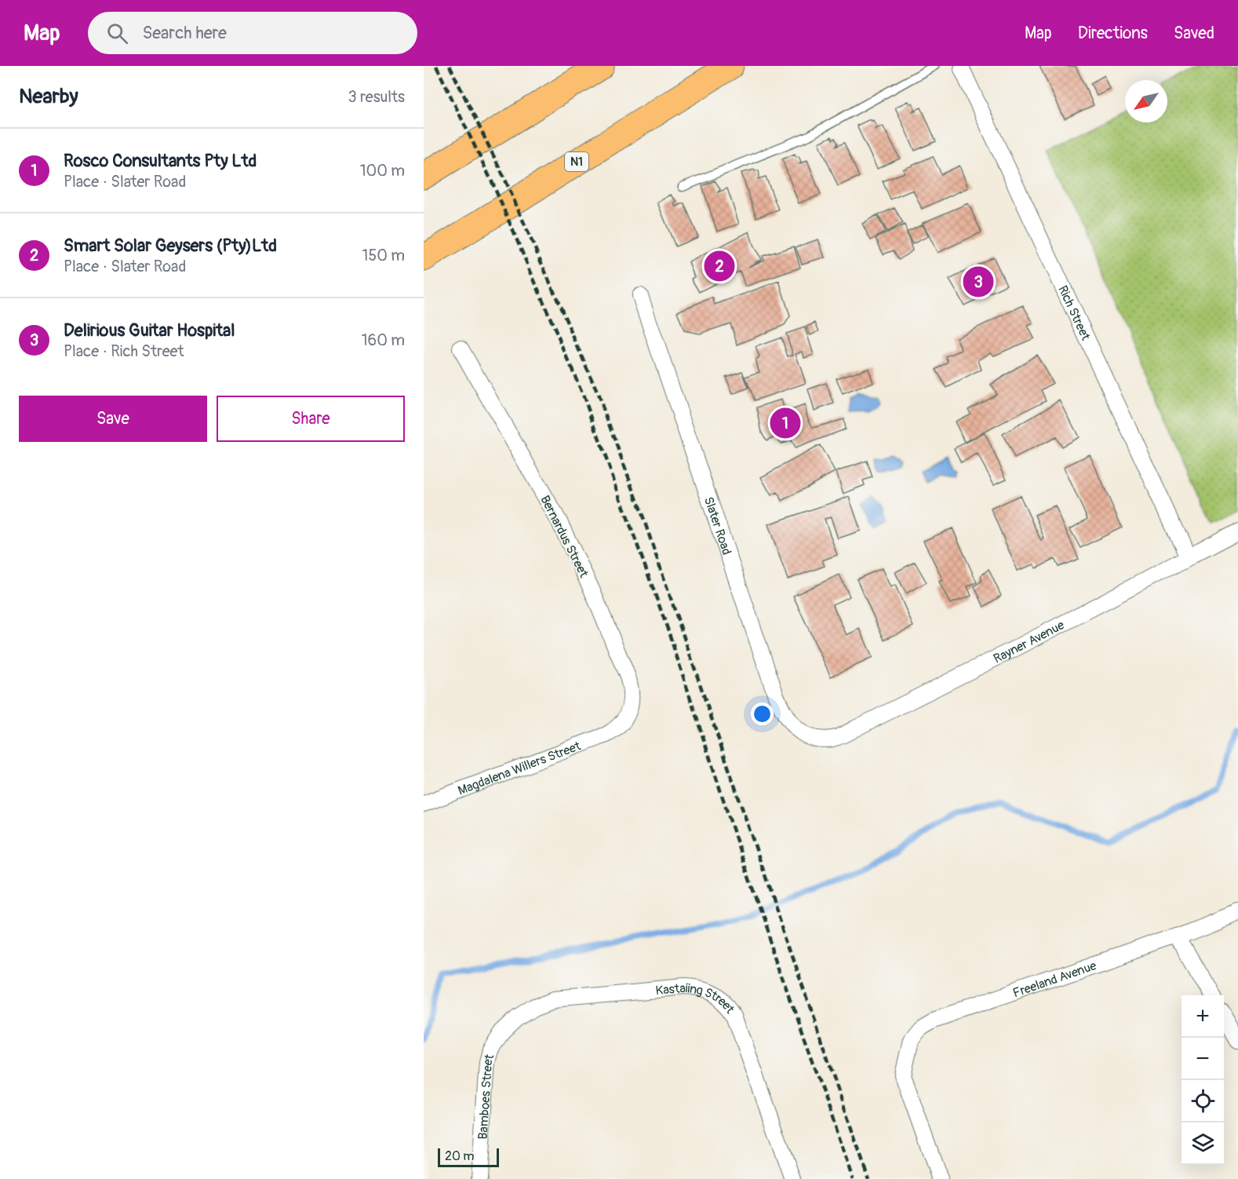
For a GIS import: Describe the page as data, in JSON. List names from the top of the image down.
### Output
{
  "streets": {
    "highway": ["N1"],
    "street": [
      "Rich Street",
      "Slater Road",
      "Bernardus Street",
      "Rayner Avenue",
      "Magdalena Willers Street",
      "Freeland Avenue",
      "Kastaiing Street",
      "Bamboes Street"
    ]
  },
  "crossings": [
    ["Rich Street", "Rayner Avenue"],
    ["Slater Road", "Rayner Avenue"],
    ["Bernardus Street", "Magdalena Willers Street"],
    ["Kastaiing Street", "Bamboes Street"]
  ],
  "scale_bar": "20 m",
  "north": "bottom left",
  "page": {
    "header": "Map",
    "search": "Search here",
    "nav": ["Map", "Directions", "Saved"],
    "heading": ["Nearby", "3 results"],
    "list": [
      {
        "mark": "1",
        "name": "Rosco Consultants Pty Ltd",
        "note": "Place · Slater Road",
        "value": "100 m"
      },
      {
        "mark": "2",
        "name": "Smart Solar Geysers (Pty)Ltd",
        "note": "Place · Slater Road",
        "value": "150 m"
      },
      {
        "mark": "3",
        "name": "Delirious Guitar Hospital",
        "note": "Place · Rich Street",
        "value": "160 m"
      }
    ],
    "pins": ["2", "3", "1"],
    "buttons": ["Save", "Share"],
    "map_buttons": ["+", "−"],
    "scale": "20 m"
  }
}
